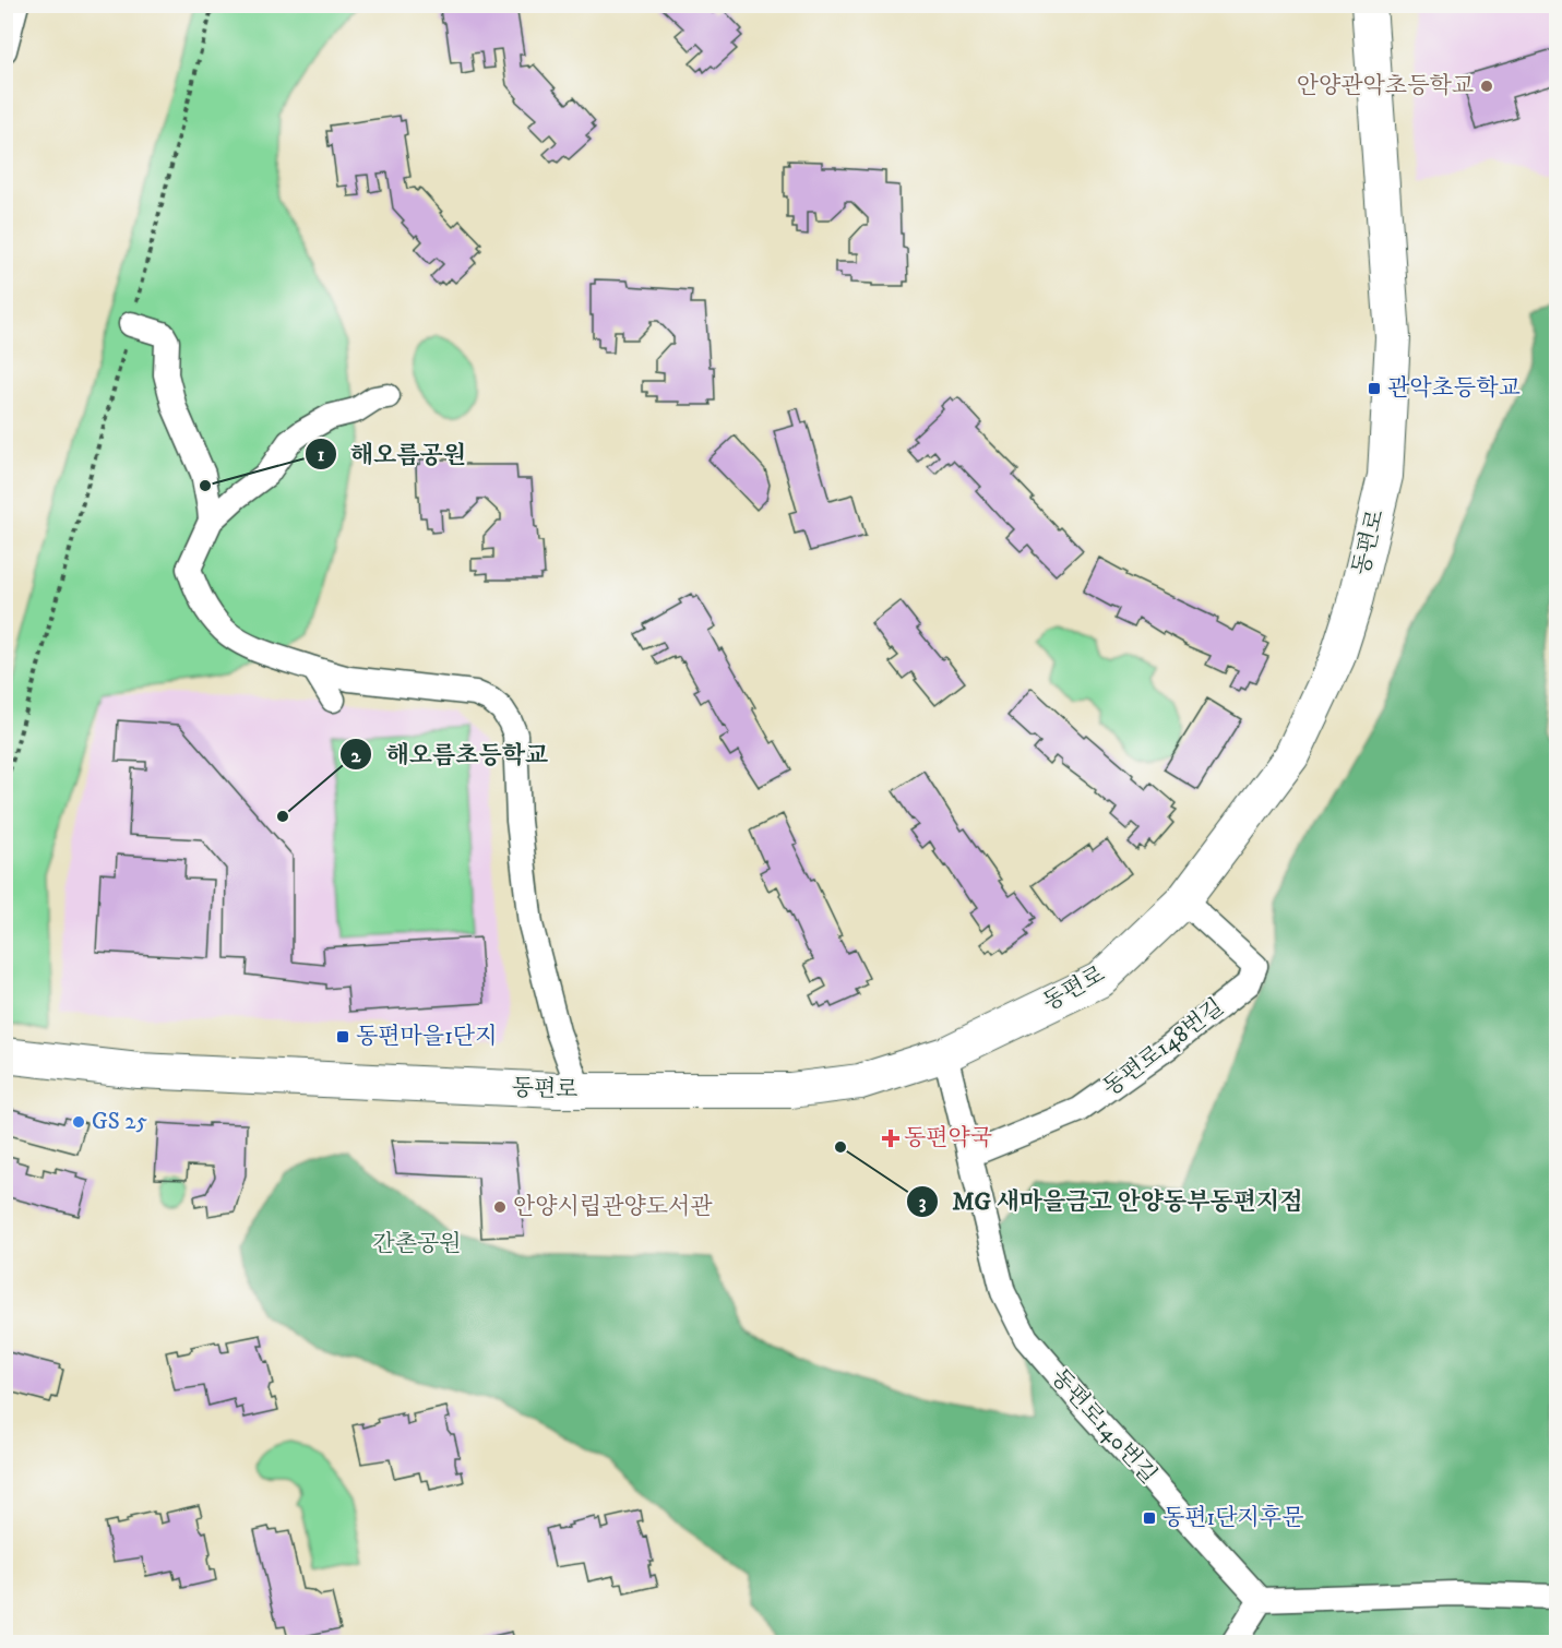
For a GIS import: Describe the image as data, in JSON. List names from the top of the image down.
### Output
{
  "streets": {
    "street": ["동편로", "동편로148번길", "동편로140번길"]
  },
  "crossings": [
    ["동편로", "동편로148번길"],
    ["동편로", "동편로140번길"],
    ["동편로148번길", "동편로140번길"]
  ],
  "parks": ["간촌공원"],
  "places": {
    "other": [
      "안양관악초등학교",
      "해오름공원",
      "해오름초등학교",
      "GS 25",
      "MG 새마을금고 안양동부동편지점",
      "안양시립관양도서관"
    ],
    "transit": ["관악초등학교", "동편마을1단지", "동편1단지후문"],
    "health": ["동편약국"]
  }
}
